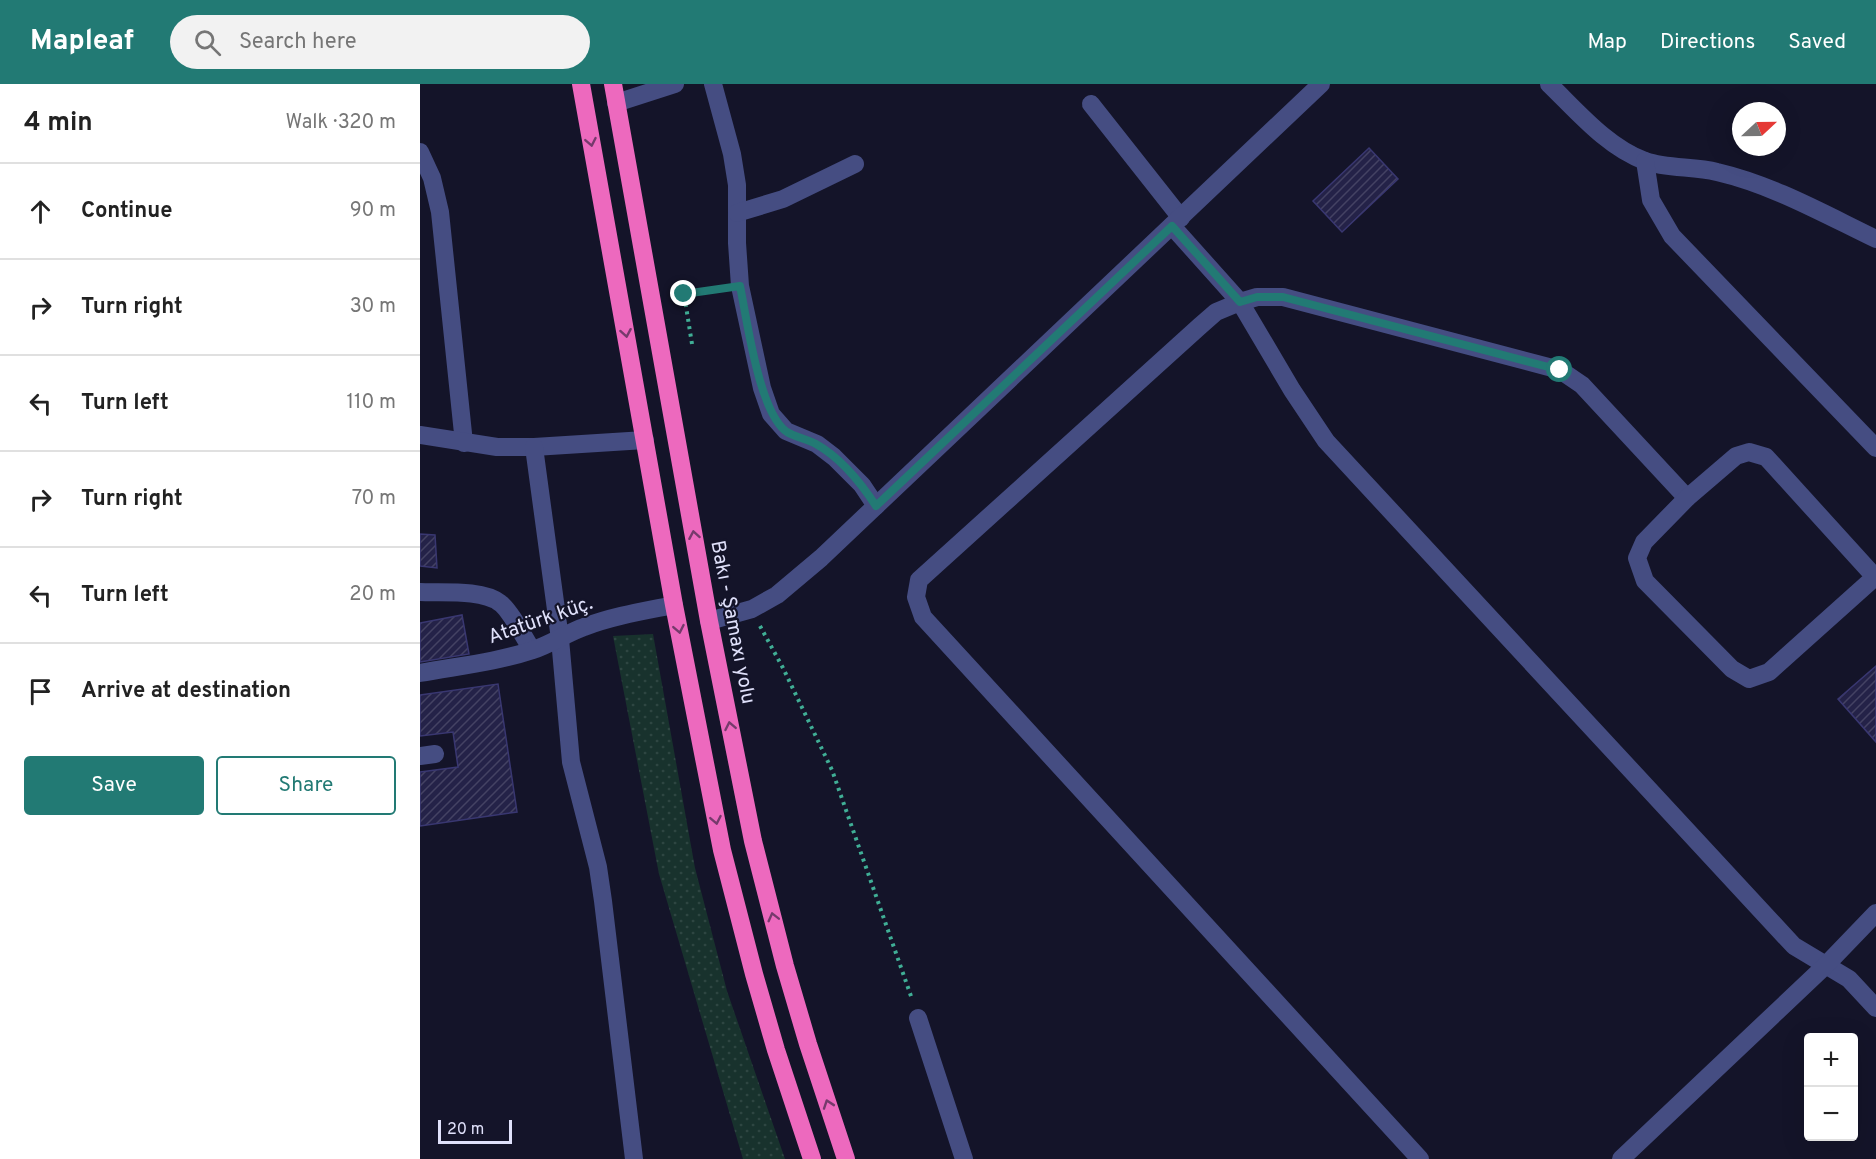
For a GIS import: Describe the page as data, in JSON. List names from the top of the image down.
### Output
{
  "streets": {
    "highway": ["Bakı - Şamaxı yolu"],
    "street": ["Atatürk küç."]
  },
  "scale_bar": "20 m",
  "north": "right",
  "page": {
    "header": "Mapleaf",
    "search": "Search here",
    "nav": ["Map", "Directions", "Saved"],
    "heading": ["4 min", "Walk · 320 m"],
    "list": [
      ["Continue", "90 m"],
      ["Turn right", "30 m"],
      ["Turn left", "110 m"],
      ["Turn right", "70 m"],
      ["Turn left", "20 m"],
      "Arrive at destination"
    ],
    "buttons": ["Save", "Share"],
    "map_buttons": ["+", "−"],
    "scale": "20 m"
  }
}
